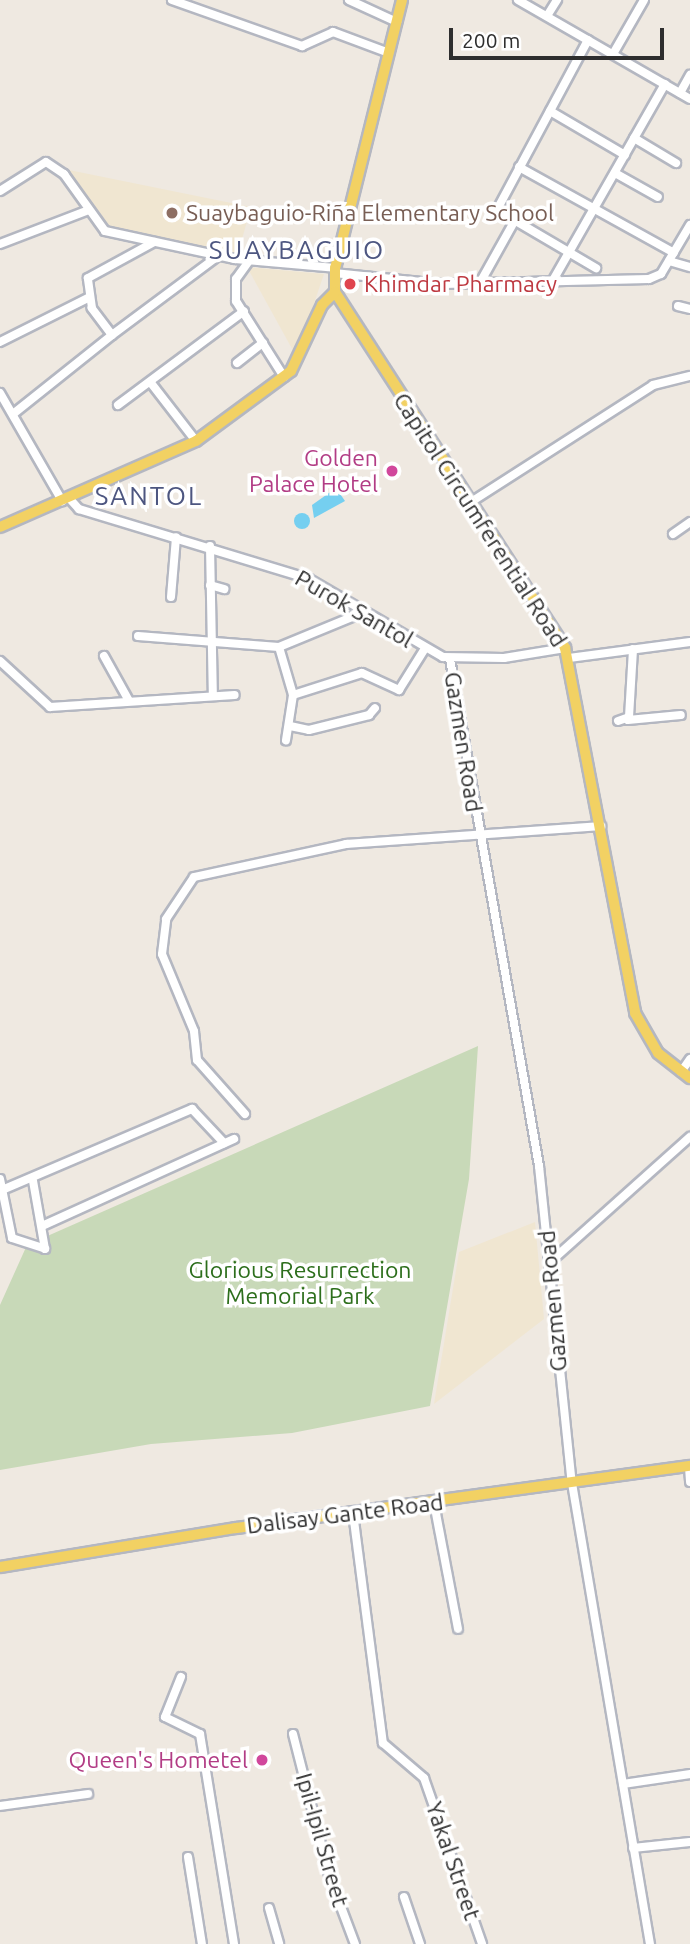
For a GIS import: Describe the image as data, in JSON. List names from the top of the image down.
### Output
{
  "streets": {
    "main road": ["Capitol Circumferential Road", "Dalisay Gante Road"],
    "street": [
      "Purok Santol",
      "Gazmen Road",
      "Ipil-Ipil Street",
      "Yakal Street"
    ]
  },
  "crossings": [
    ["Capitol Circumferential Road", "Purok Santol"],
    ["Purok Santol", "Gazmen Road"],
    ["Gazmen Road", "Dalisay Gante Road"],
    ["Dalisay Gante Road", "Yakal Street"]
  ],
  "districts": ["SUAYBAGUIO", "SANTOL"],
  "parks": ["Glorious Resurrection Memorial Park"],
  "places": [
    "Suaybaguio-Riña Elementary School",
    "Khimdar Pharmacy",
    "Golden Palace Hotel",
    "Queen's Hometel"
  ],
  "scale_bar": "200 m"
}
